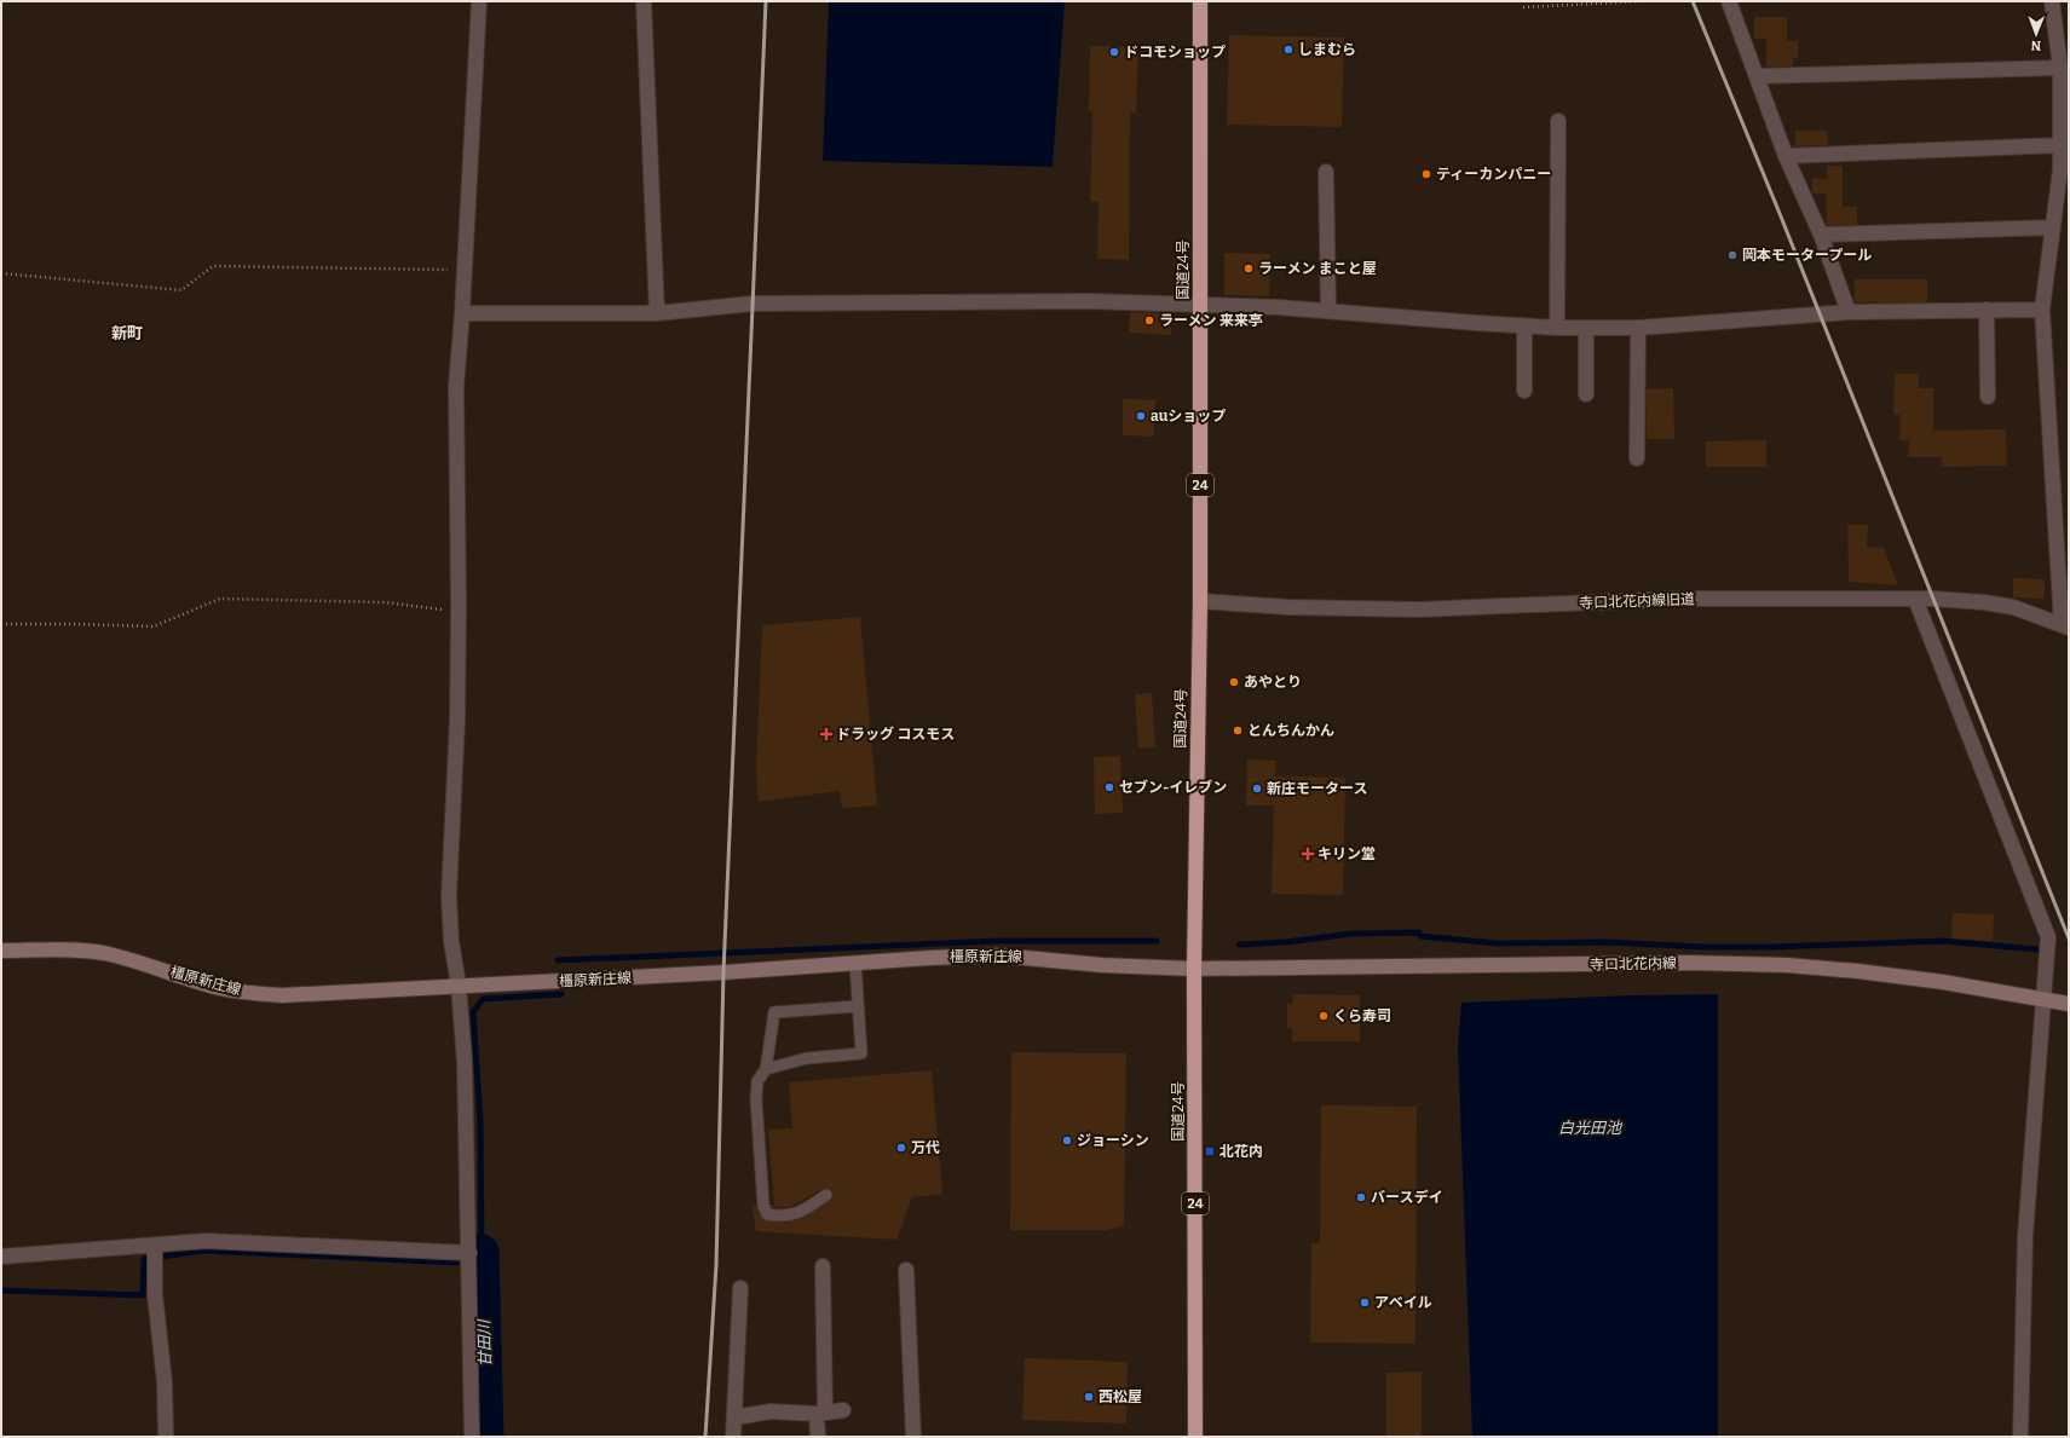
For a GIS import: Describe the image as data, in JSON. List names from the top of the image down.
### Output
{
  "streets": {
    "highway": ["国道24号", "24"],
    "main road": ["橿原新庄線", "寺口北花内線"],
    "street": ["寺口北花内線旧道"]
  },
  "crossings": [
    ["国道24号", "寺口北花内線旧道"],
    ["国道24号", "橿原新庄線"],
    ["国道24号", "寺口北花内線"],
    ["橿原新庄線", "寺口北花内線"]
  ],
  "districts": ["新町"],
  "water": ["白光田池", "甘田川"],
  "places": {
    "other": [
      "しまむら",
      "ドコモショップ",
      "ティーカンパニー",
      "岡本モータープール",
      "ラーメン まこと屋",
      "ラーメン 来来亭",
      "auショップ",
      "あやとり",
      "とんちんかん",
      "セブン-イレブン",
      "新庄モータース",
      "くら寿司",
      "ジョーシン",
      "万代",
      "バースデイ",
      "アベイル",
      "西松屋"
    ],
    "health": ["ドラッグ コスモス", "キリン堂"],
    "transit": ["北花内"]
  },
  "north": "bottom"
}
